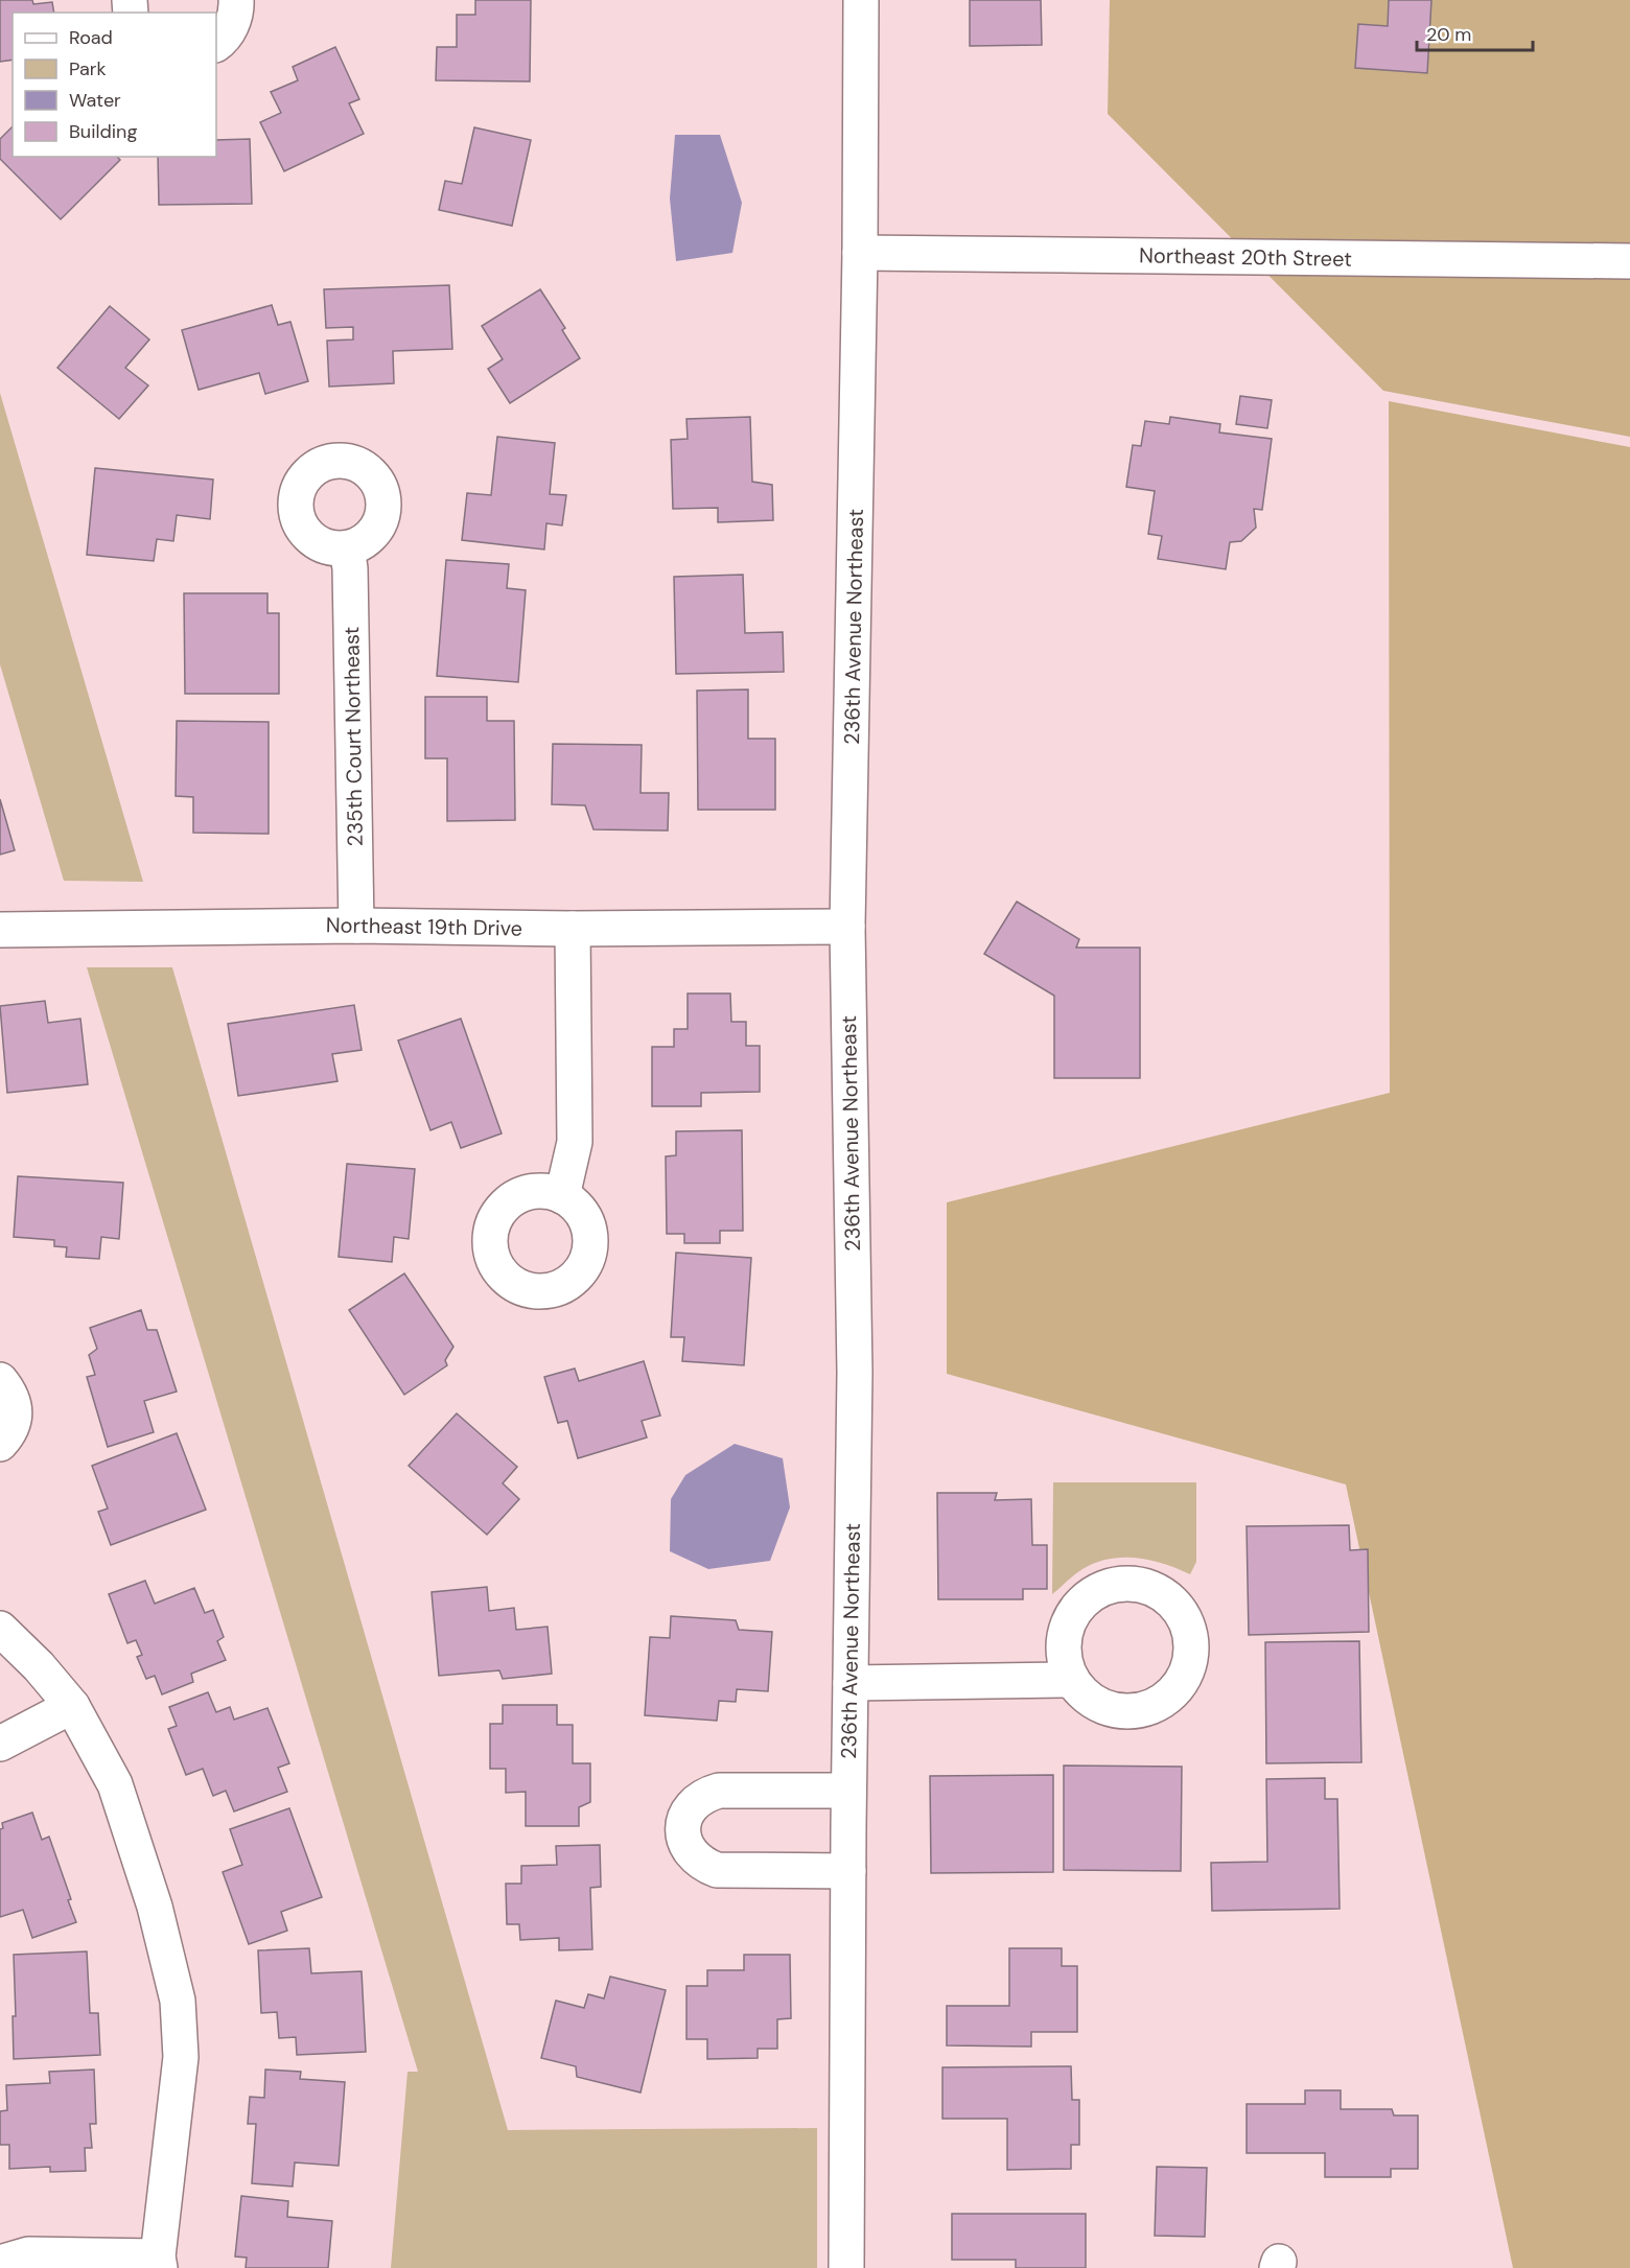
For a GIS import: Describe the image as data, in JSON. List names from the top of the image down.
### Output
{
  "streets": {
    "street": [
      "Northeast 20th Street",
      "236th Avenue Northeast",
      "235th Court Northeast",
      "Northeast 19th Drive"
    ]
  },
  "crossings": [
    ["Northeast 20th Street", "236th Avenue Northeast"],
    ["236th Avenue Northeast", "Northeast 19th Drive"],
    ["235th Court Northeast", "Northeast 19th Drive"]
  ],
  "legend": [
    "Road",
    "Park",
    "Water",
    "Building"
  ],
  "scale_bar": "20 m"
}
